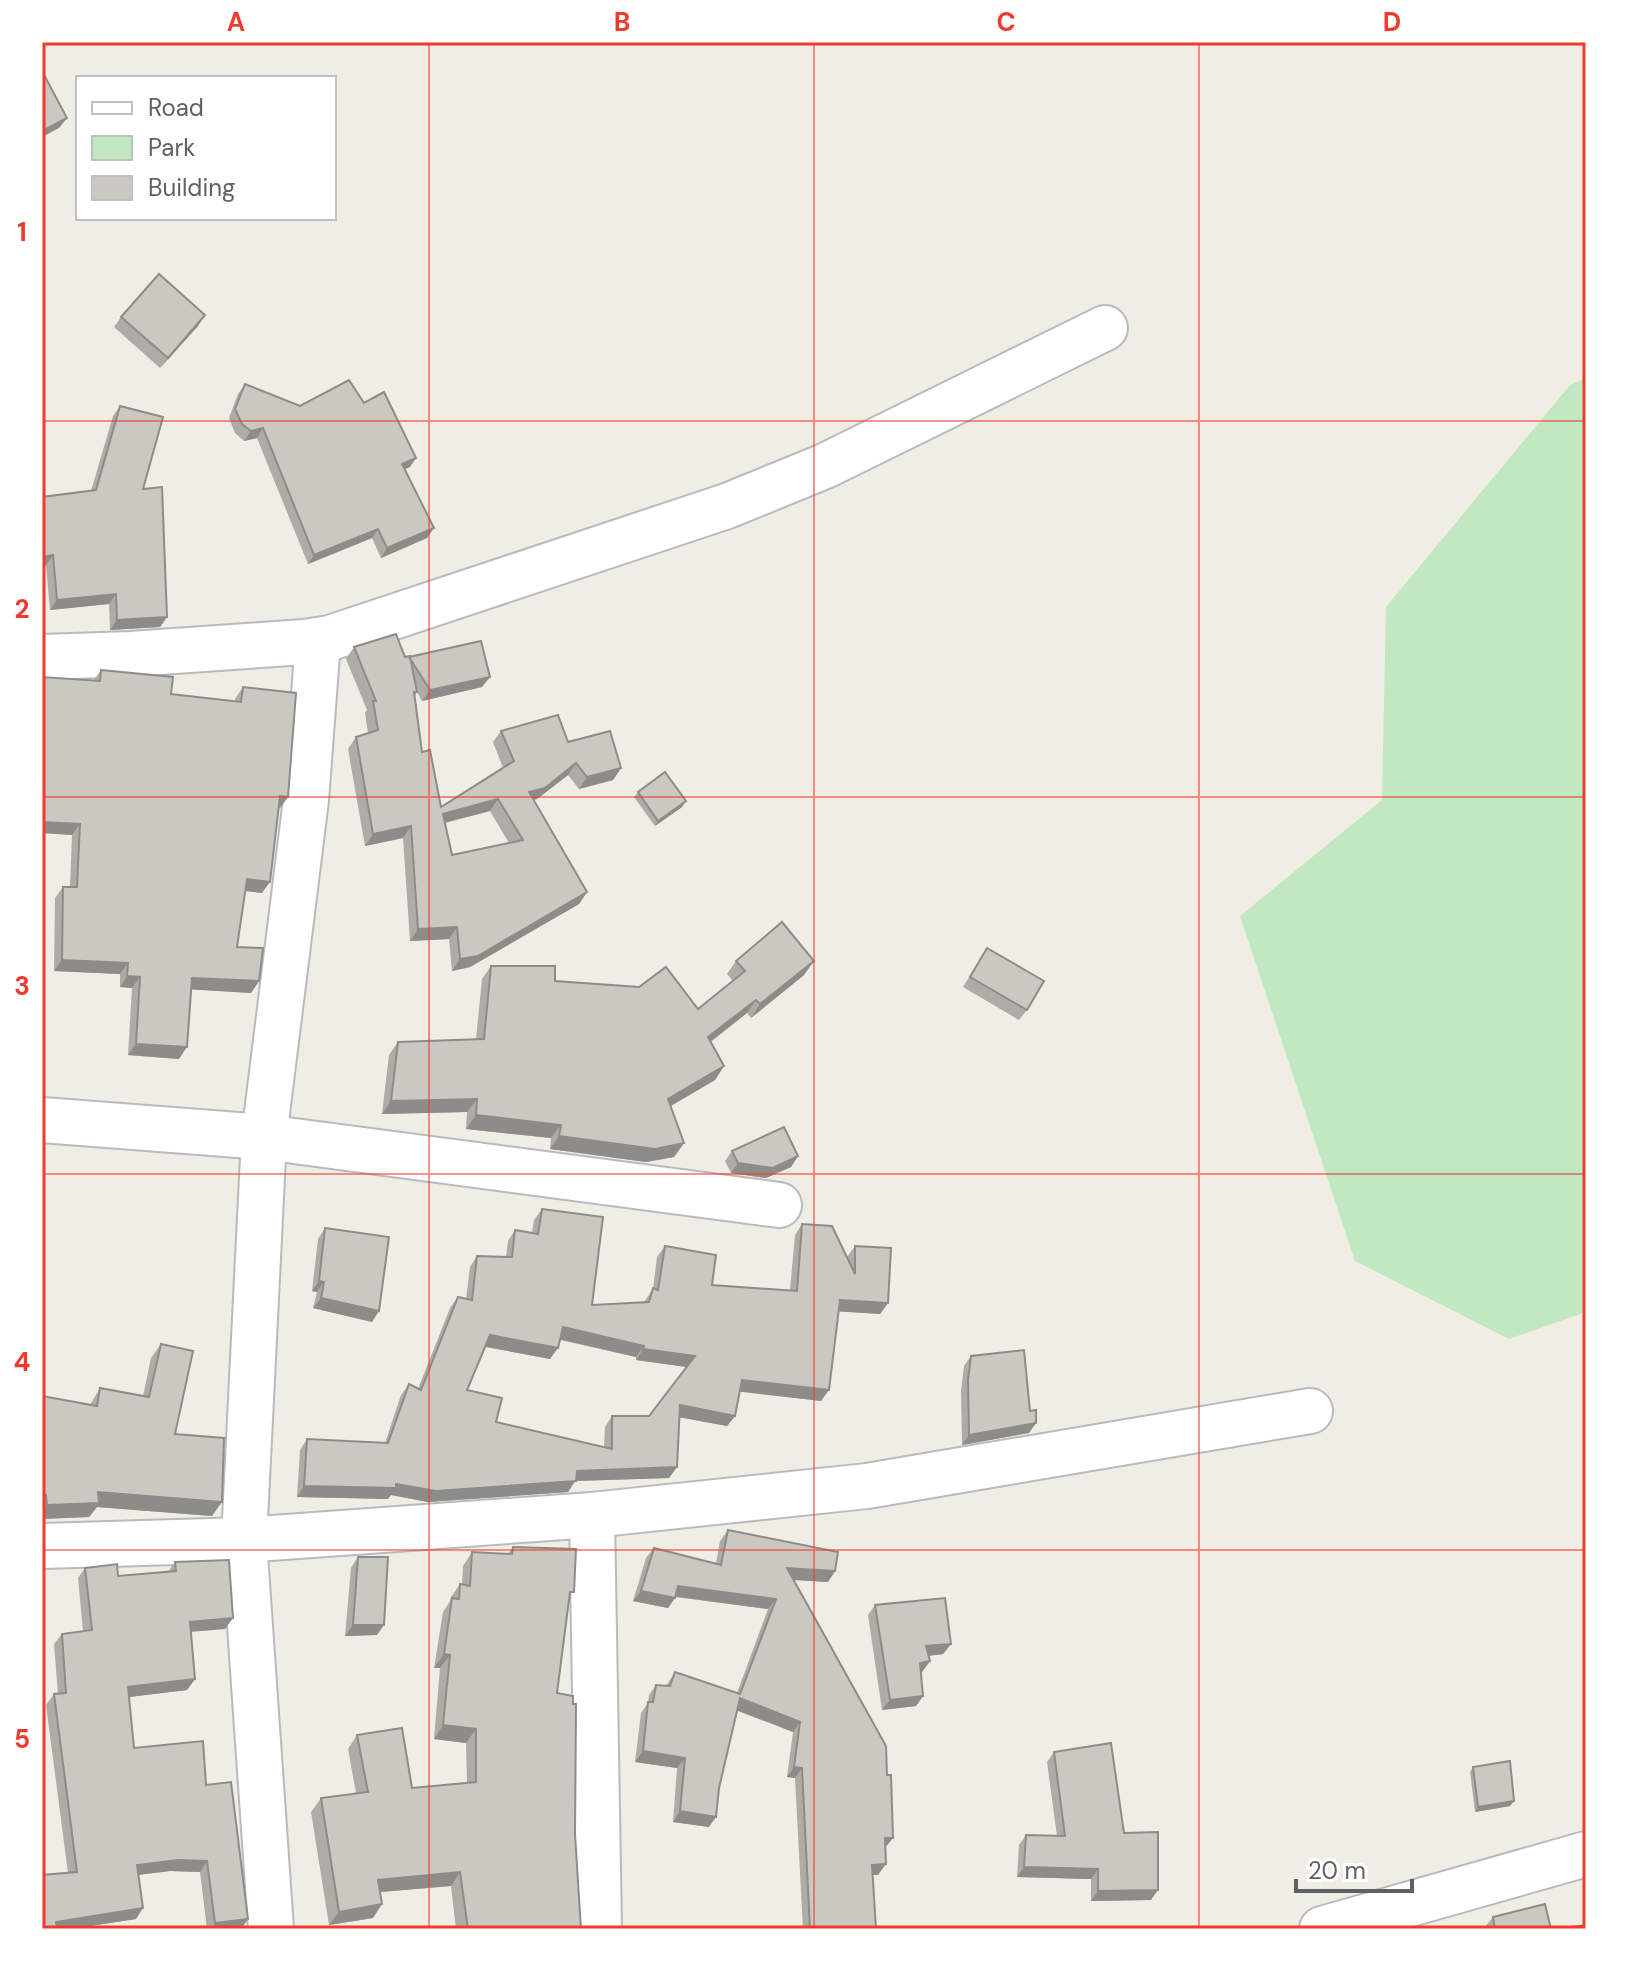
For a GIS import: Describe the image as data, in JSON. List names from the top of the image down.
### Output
{
  "legend": ["Road", "Park", "Building"],
  "scale_bar": "20 m",
  "grid": {
    "columns": [
      "A",
      "B",
      "C",
      "D"
    ],
    "rows": [
      "1",
      "2",
      "3",
      "4",
      "5"
    ]
  }
}
